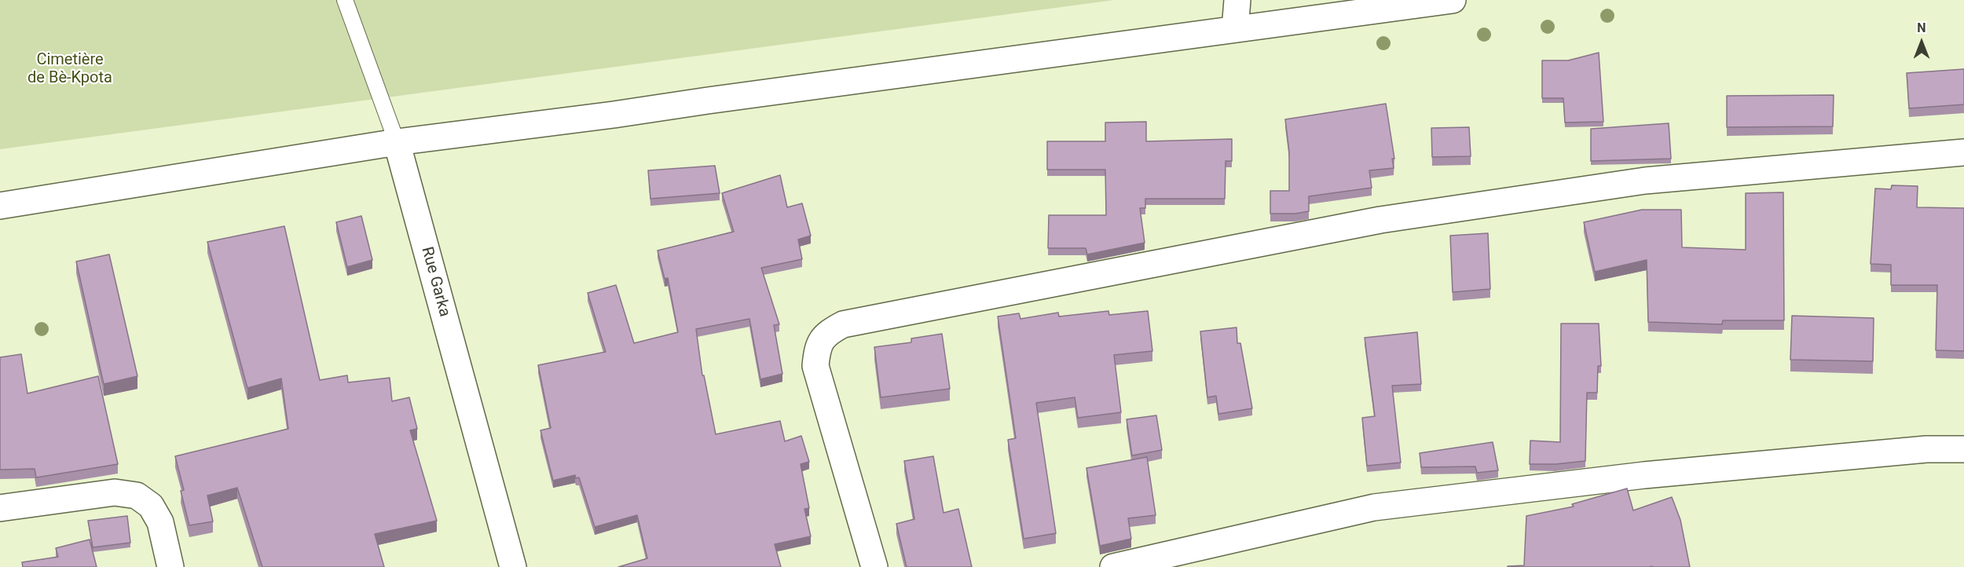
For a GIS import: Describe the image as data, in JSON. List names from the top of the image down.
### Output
{
  "streets": {
    "street": ["Rue Garka"]
  },
  "parks": ["Cimetière de Bè-Kpota"],
  "north": "top"
}
